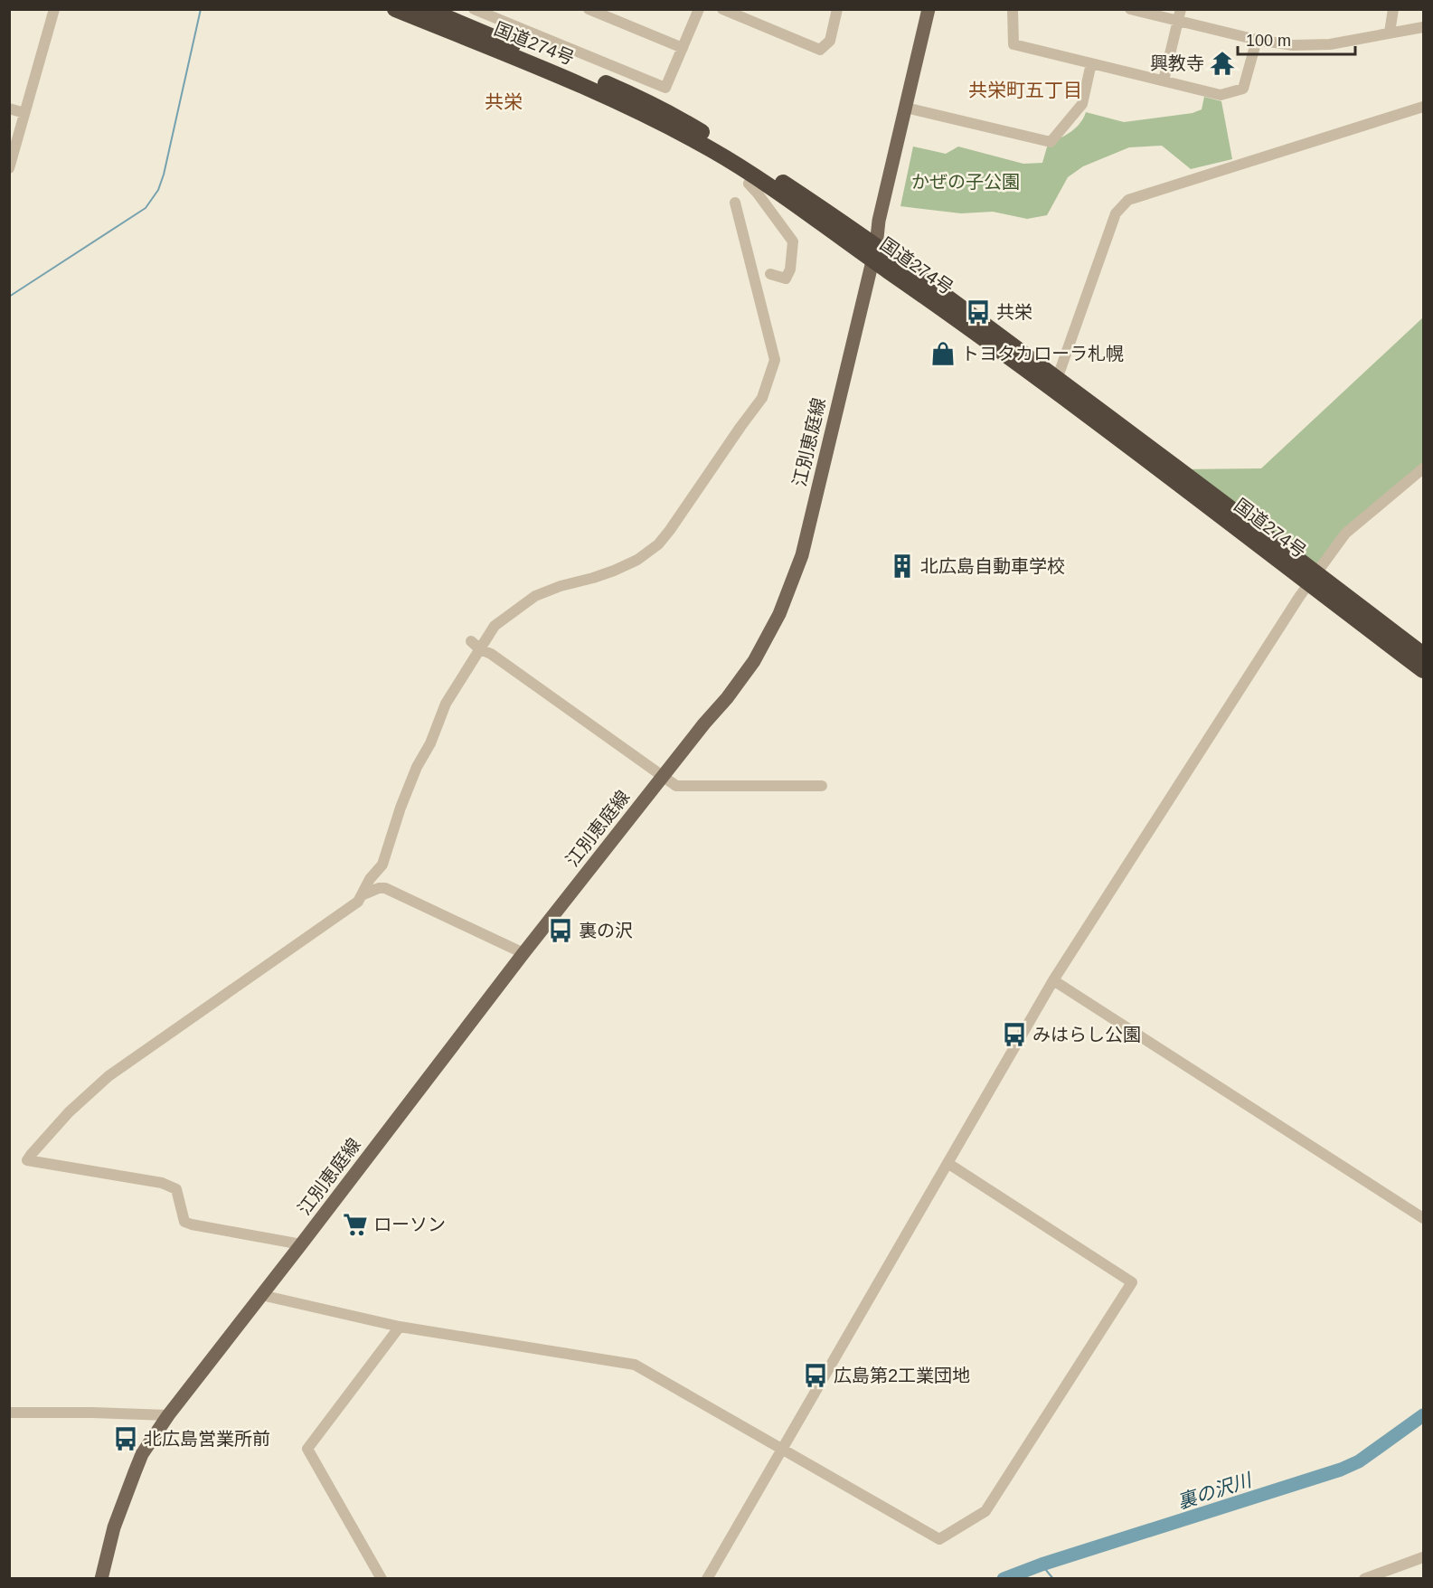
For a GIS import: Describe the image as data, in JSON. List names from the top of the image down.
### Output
{
  "streets": {
    "highway": ["国道274号"],
    "main road": ["江別恵庭線"]
  },
  "crossings": [
    ["国道274号", "江別恵庭線"]
  ],
  "districts": ["共栄町五丁目", "共栄"],
  "water": ["裏の沢川"],
  "parks": ["かぜの子公園"],
  "places": {
    "temple": ["興教寺"],
    "bus stop": [
      "共栄",
      "裏の沢",
      "みはらし公園",
      "広島第2工業団地",
      "北広島営業所前"
    ],
    "shop": ["トヨタカローラ札幌"],
    "building": ["北広島自動車学校"],
    "supermarket": ["ローソン"]
  },
  "scale_bar": "100 m"
}
